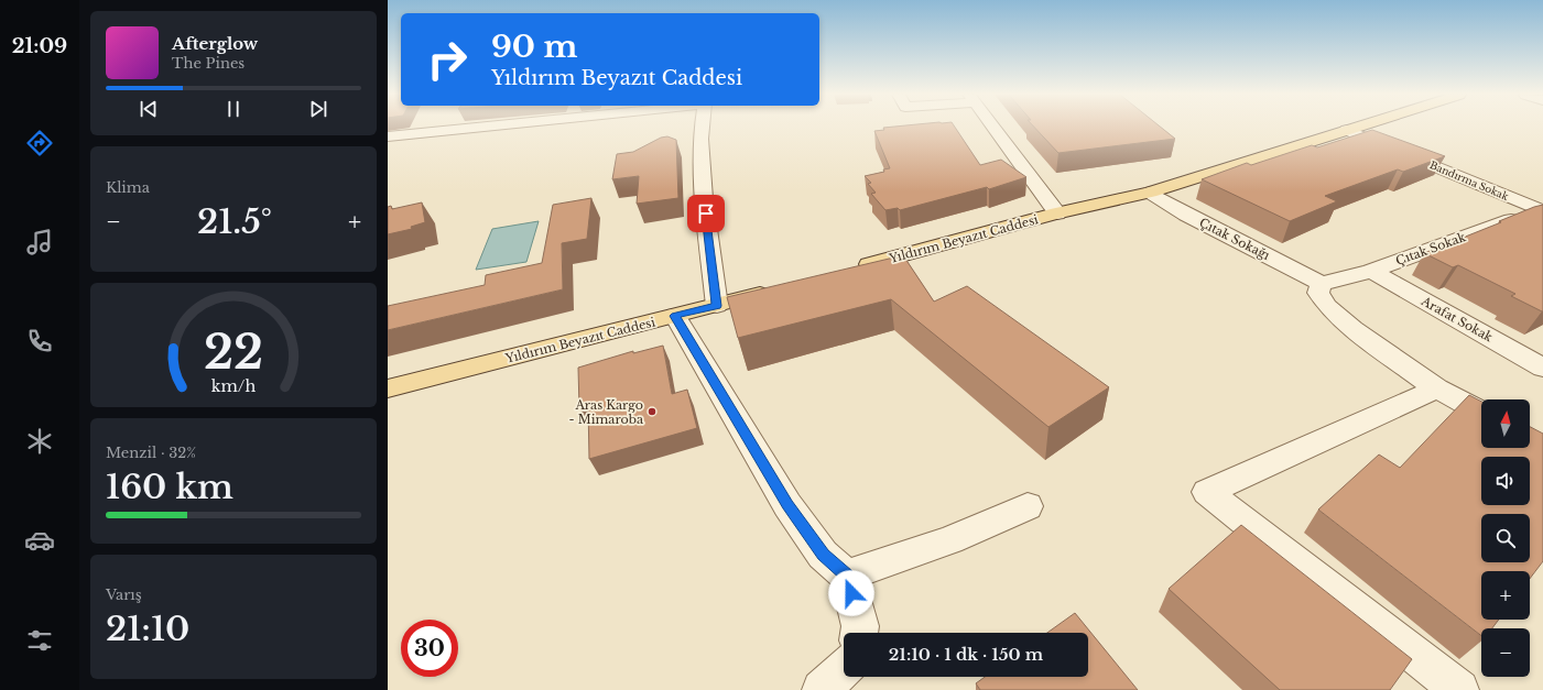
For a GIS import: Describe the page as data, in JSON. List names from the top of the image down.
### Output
{
  "streets": {
    "main road": ["Yıldırım Beyazıt Caddesi"],
    "street": [
      "Bandırma Sokak",
      "Çıtak Sokağı",
      "Çıtak Sokak",
      "Arafat Sokak"
    ]
  },
  "crossings": [
    ["Bandırma Sokak", "Yıldırım Beyazıt Caddesi"],
    ["Bandırma Sokak", "Çıtak Sokak"],
    ["Yıldırım Beyazıt Caddesi", "Çıtak Sokağı"],
    ["Çıtak Sokağı", "Çıtak Sokak"],
    ["Çıtak Sokak", "Arafat Sokak"]
  ],
  "places": ["Aras Kargo - Mimaroba"],
  "north": "top",
  "page": {
    "tabs": "21:09",
    "turn": ["90 m", "Yıldırım Beyazıt Caddesi"],
    "song": ["Afterglow", "The Pines"],
    "tile": [
      "Klima",
      ["Menzil · 32%", "160 km"],
      ["Varış", "21:10"]
    ],
    "heat": ["−", "21.5°", "+"],
    "map_buttons": ["+", "−"],
    "limit": "30",
    "trip": "21:10 · 1 dk · 150 m",
    "gauge": ["22", "km/h"]
  }
}
